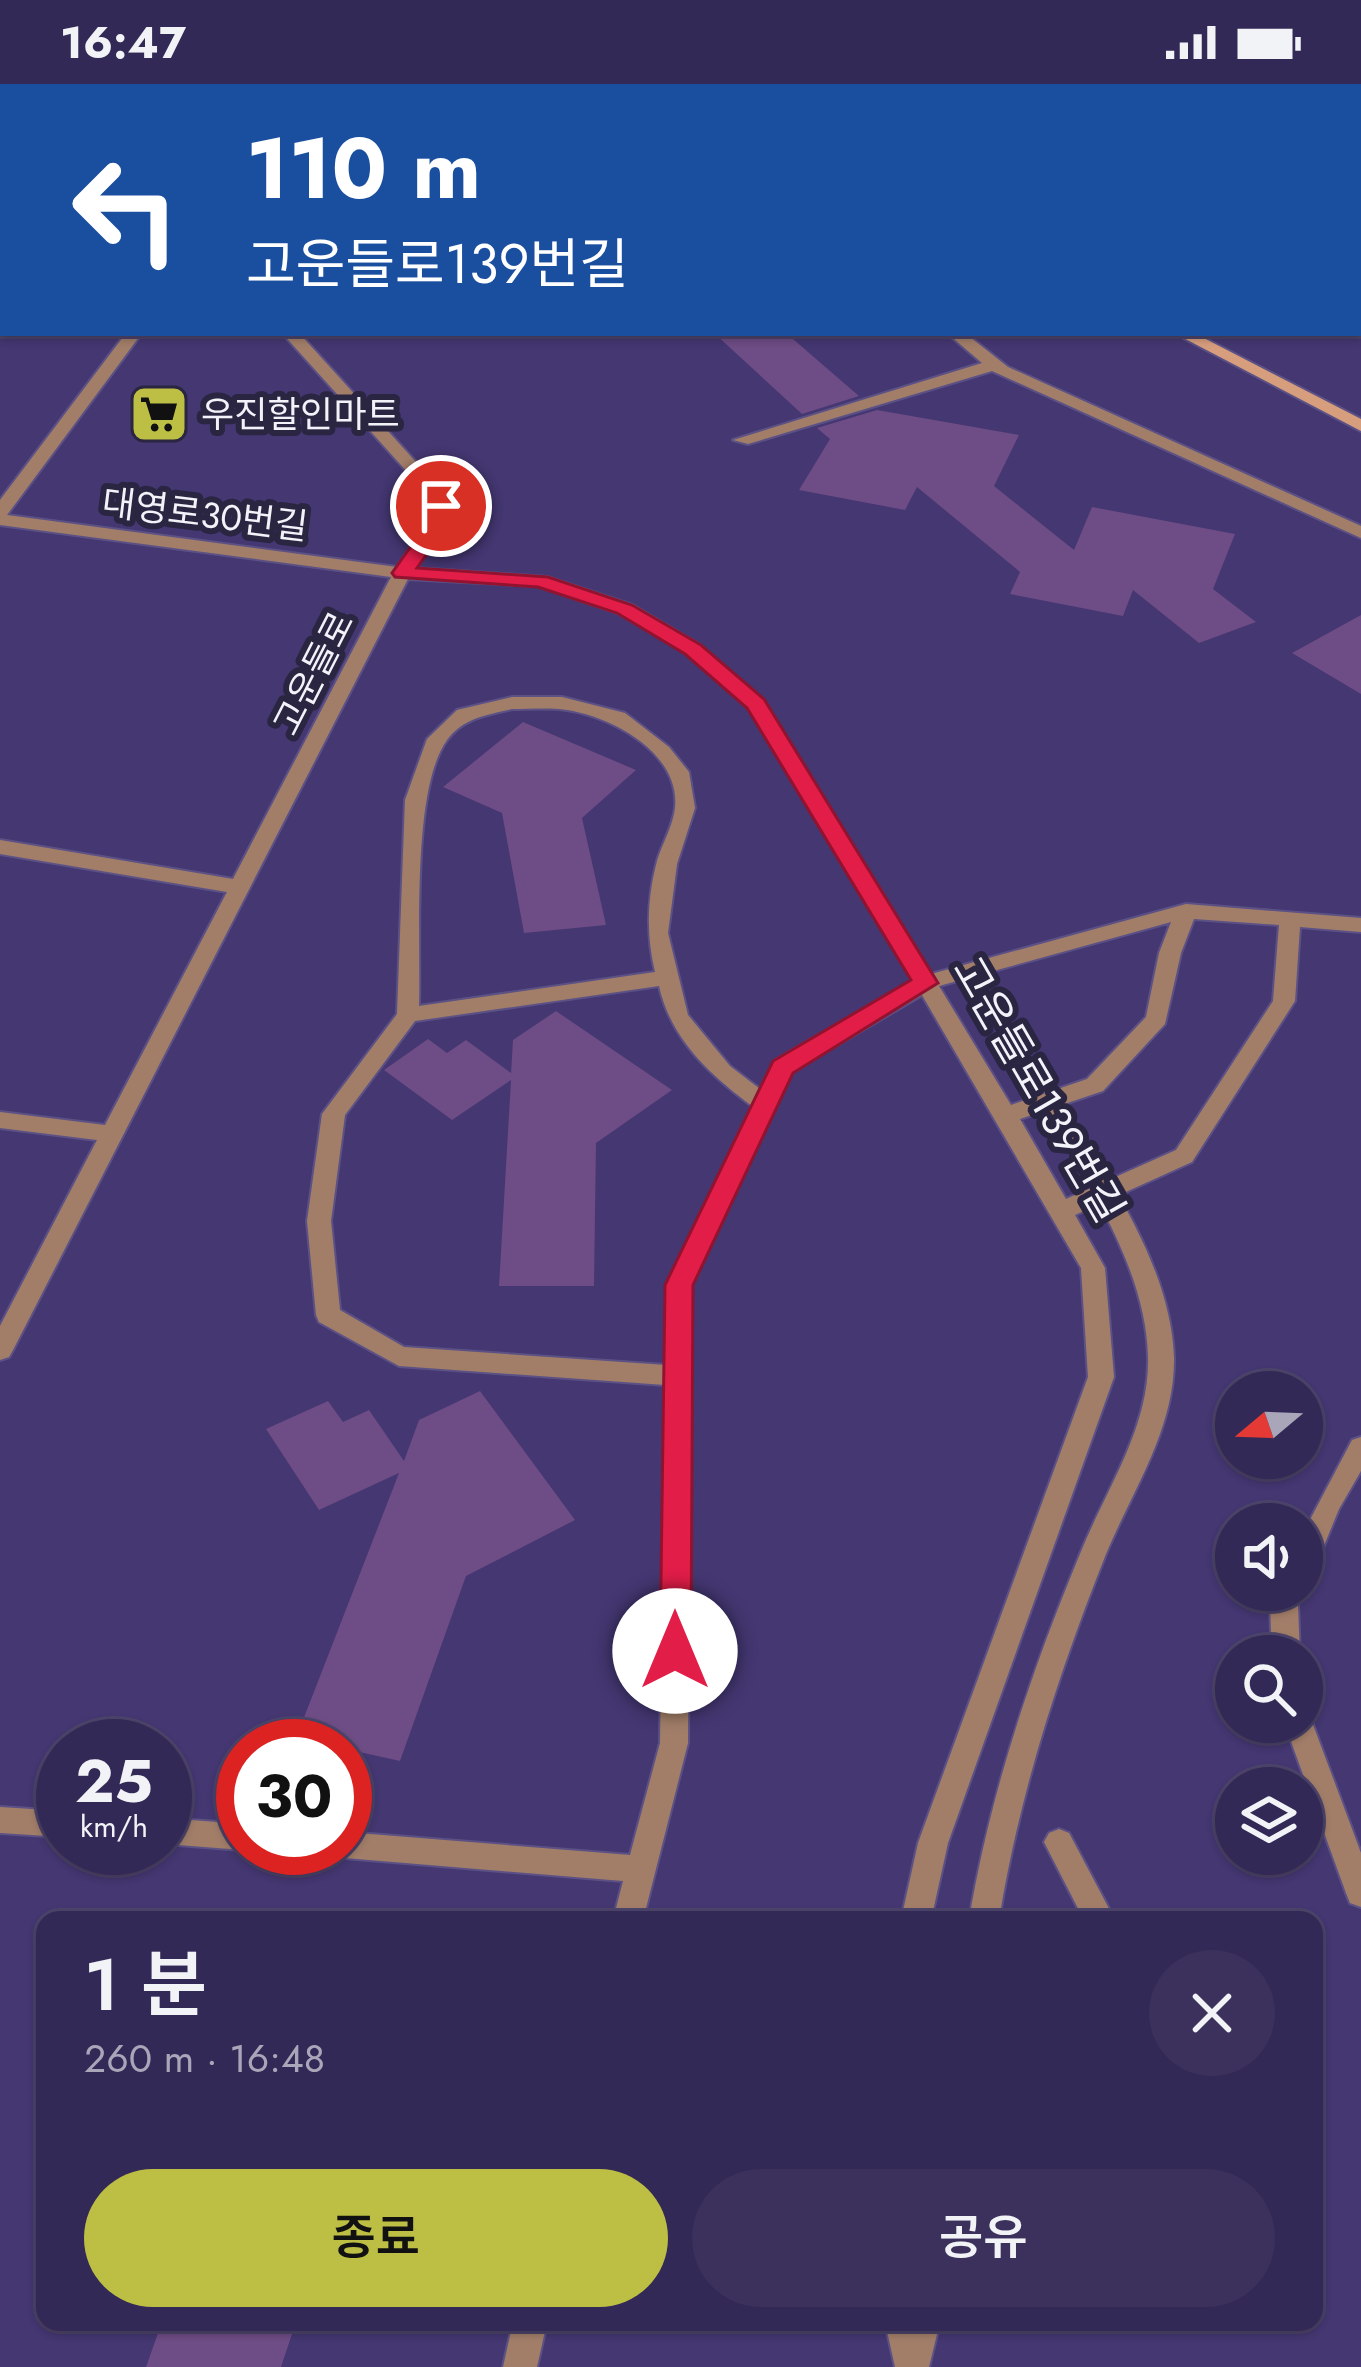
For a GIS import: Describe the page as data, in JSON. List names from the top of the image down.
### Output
{
  "streets": {
    "street": ["대영로30번길", "고운들로", "고운들로139번길"]
  },
  "crossings": [
    ["대영로30번길", "고운들로"],
    ["대영로30번길", "고운들로139번길"],
    ["고운들로", "고운들로139번길"]
  ],
  "places": {
    "supermarket": ["우진할인마트"]
  },
  "north": "left",
  "page": {
    "status": "16:47",
    "turn": ["110 m", "고운들로139번길"],
    "speed": "25 km/h",
    "limit": "30",
    "heading": ["1 분", "260 m · 16:48"],
    "buttons": ["종료", "공유"]
  }
}
